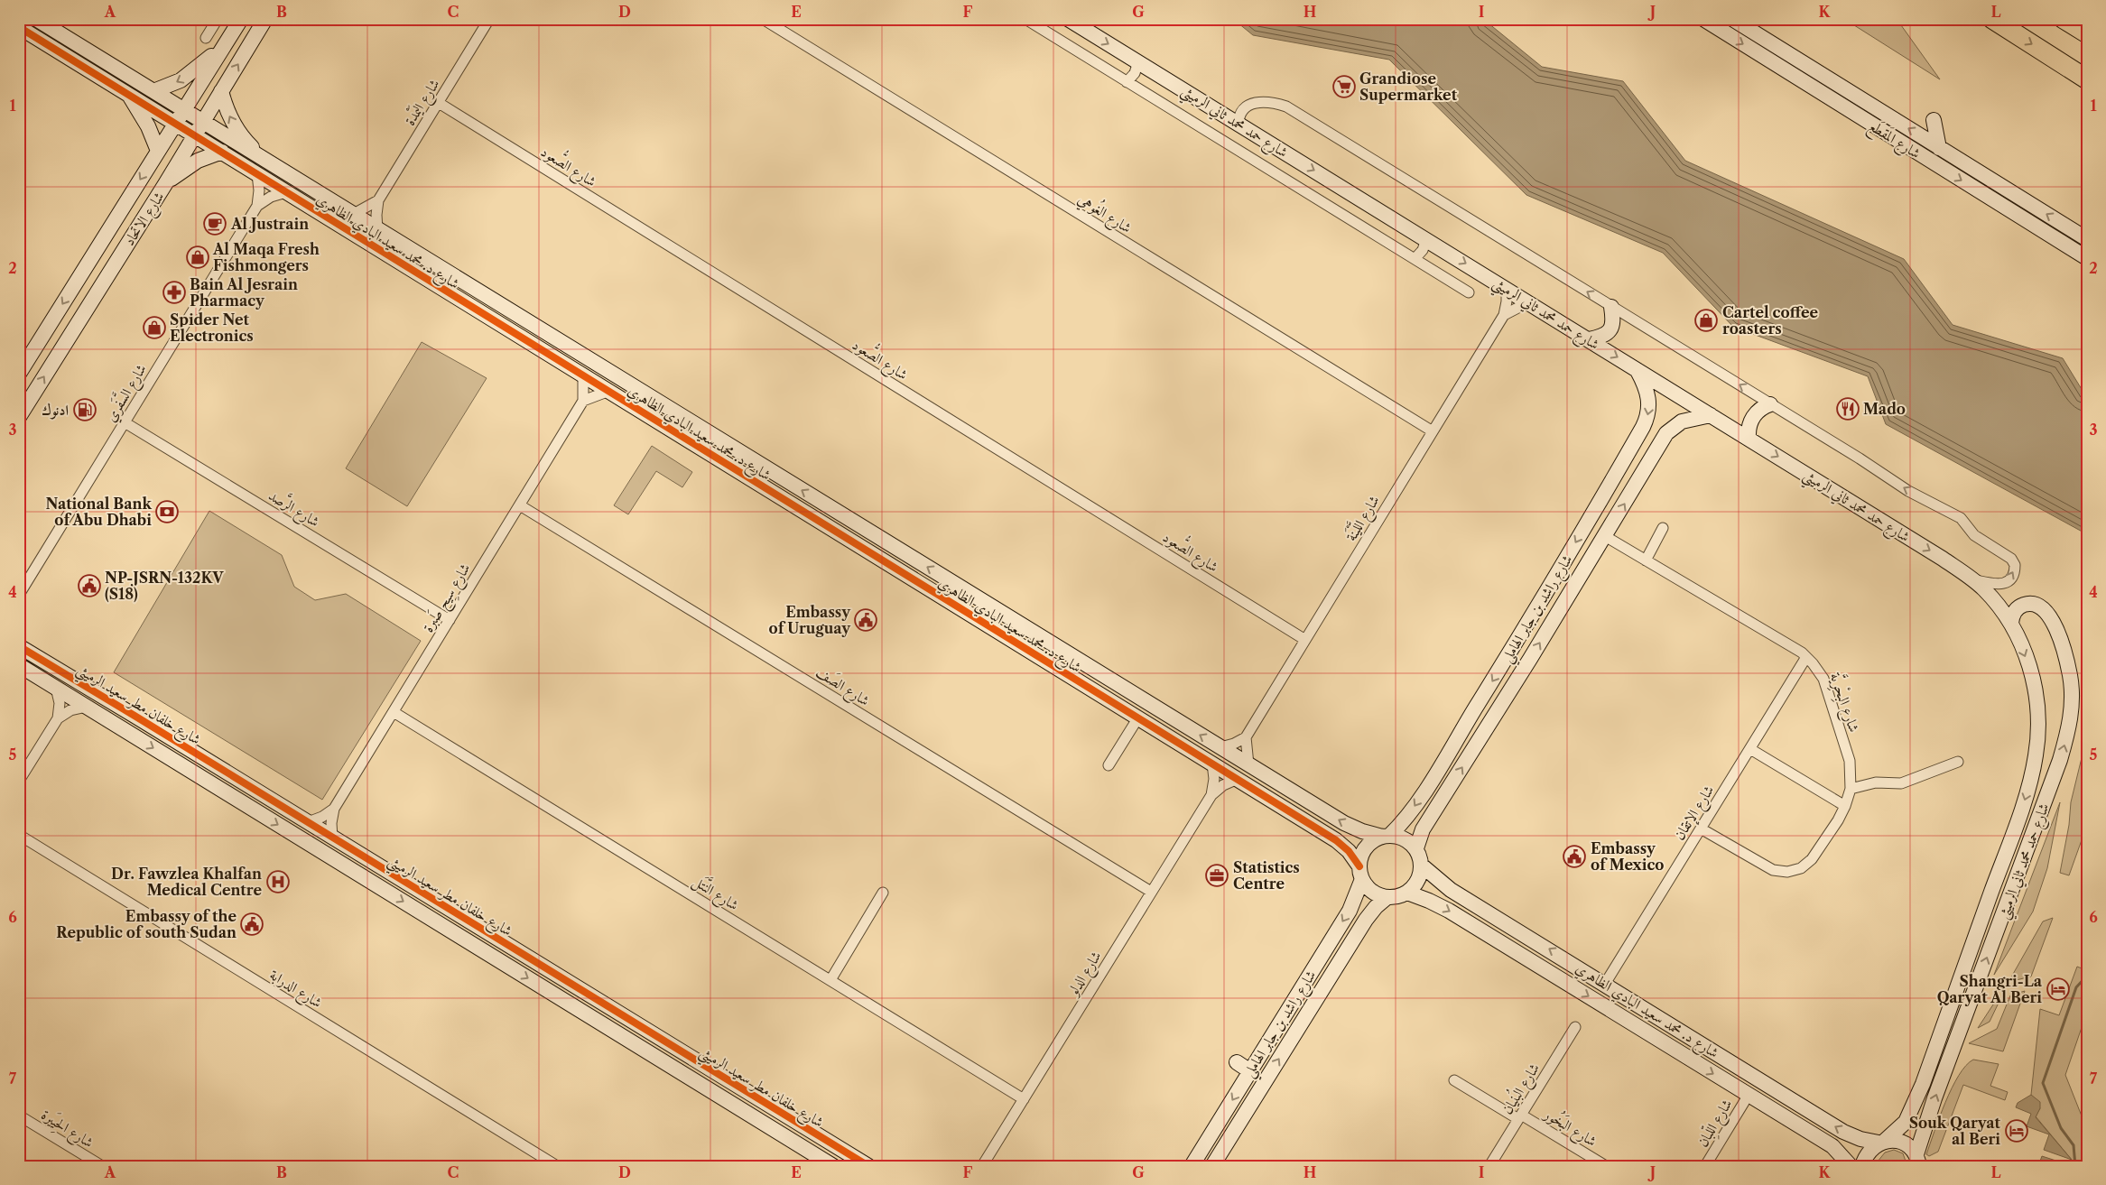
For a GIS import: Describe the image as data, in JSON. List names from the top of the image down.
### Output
{
  "streets": {
    "street": [
      "شارع اليَمْدة",
      "شارع حمد محمد ثاني الرميثي",
      "شارع المَقطَع",
      "شارع الصُّعود",
      "شارع الغُوهي",
      "شارع الاتحاد",
      "شارع د. محمد سعيد البادي الظاهري",
      "شارع السَّفَري",
      "شارع الرَّصد",
      "شارع اللَّيْنَة",
      "شارع سِيح صَبرة",
      "شارع راشد بن جابر الهاملي",
      "شارع الصَف",
      "شارع البِحْرِيَّة",
      "شارع خلفان مطر سعيد الرميثي",
      "شارع الإتقان",
      "شارع النَّتَل",
      "شارع الدلو",
      "شارع الدرابة",
      "شارع البُنيان",
      "شارع اللِّبان",
      "شارع البَخُور",
      "شارع الحِيَيرة"
    ]
  },
  "crossings": [
    ["شارع اليَمْدة", "شارع الصُّعود"],
    ["شارع اليَمْدة", "شارع د. محمد سعيد البادي الظاهري"],
    ["شارع حمد محمد ثاني الرميثي", "شارع د. محمد سعيد البادي الظاهري"],
    ["شارع حمد محمد ثاني الرميثي", "شارع اللَّيْنَة"],
    ["شارع حمد محمد ثاني الرميثي", "شارع راشد بن جابر الهاملي"],
    ["شارع الصُّعود", "شارع اللَّيْنَة"],
    ["شارع الغُوهي", "شارع اللَّيْنَة"],
    ["شارع الاتحاد", "شارع د. محمد سعيد البادي الظاهري"],
    ["شارع د. محمد سعيد البادي الظاهري", "شارع السَّفَري"],
    ["شارع د. محمد سعيد البادي الظاهري", "شارع راشد بن جابر الهاملي"],
    ["شارع د. محمد سعيد البادي الظاهري", "شارع الإتقان"],
    ["شارع د. محمد سعيد البادي الظاهري", "شارع الدلو"],
    ["شارع د. محمد سعيد البادي الظاهري", "شارع اللِّبان"],
    ["شارع السَّفَري", "شارع الرَّصد"],
    ["شارع الرَّصد", "شارع سِيح صَبرة"],
    ["شارع سِيح صَبرة", "شارع الصَف"],
    ["شارع سِيح صَبرة", "شارع خلفان مطر سعيد الرميثي"],
    ["شارع سِيح صَبرة", "شارع النَّتَل"],
    ["شارع راشد بن جابر الهاملي", "شارع البِحْرِيَّة"],
    ["شارع الصَف", "شارع الدلو"],
    ["شارع البِحْرِيَّة", "شارع الإتقان"],
    ["شارع النَّتَل", "شارع الدلو"],
    ["شارع البُنيان", "شارع البَخُور"]
  ],
  "places": {
    "supermarket": ["Grandiose Supermarket"],
    "cafe": ["Al Justrain"],
    "shop": ["Al Maqa Fresh Fishmongers", "Cartel coffee roasters", "Spider Net Electronics"],
    "pharmacy": ["Bain Al Jesrain Pharmacy"],
    "restaurant": ["Mado"],
    "fuel station": ["ادنوك"],
    "bank": ["National Bank of Abu Dhabi"],
    "public building": [
      "NP-JSRN-132KV (S18)",
      "Embassy of Uruguay",
      "Embassy of Mexico",
      "Embassy of the Republic of south Sudan"
    ],
    "office": ["Statistics Centre"],
    "hospital": ["Dr. Fawzlea Khalfan Medical Centre"],
    "hotel": ["Shangri-La Qaryat Al Beri", "Souk Qaryat al Beri"]
  },
  "grid": {
    "columns": [
      "A",
      "B",
      "C",
      "D",
      "E",
      "F",
      "G",
      "H",
      "I",
      "J",
      "K",
      "L"
    ],
    "rows": [
      "1",
      "2",
      "3",
      "4",
      "5",
      "6",
      "7"
    ]
  }
}
